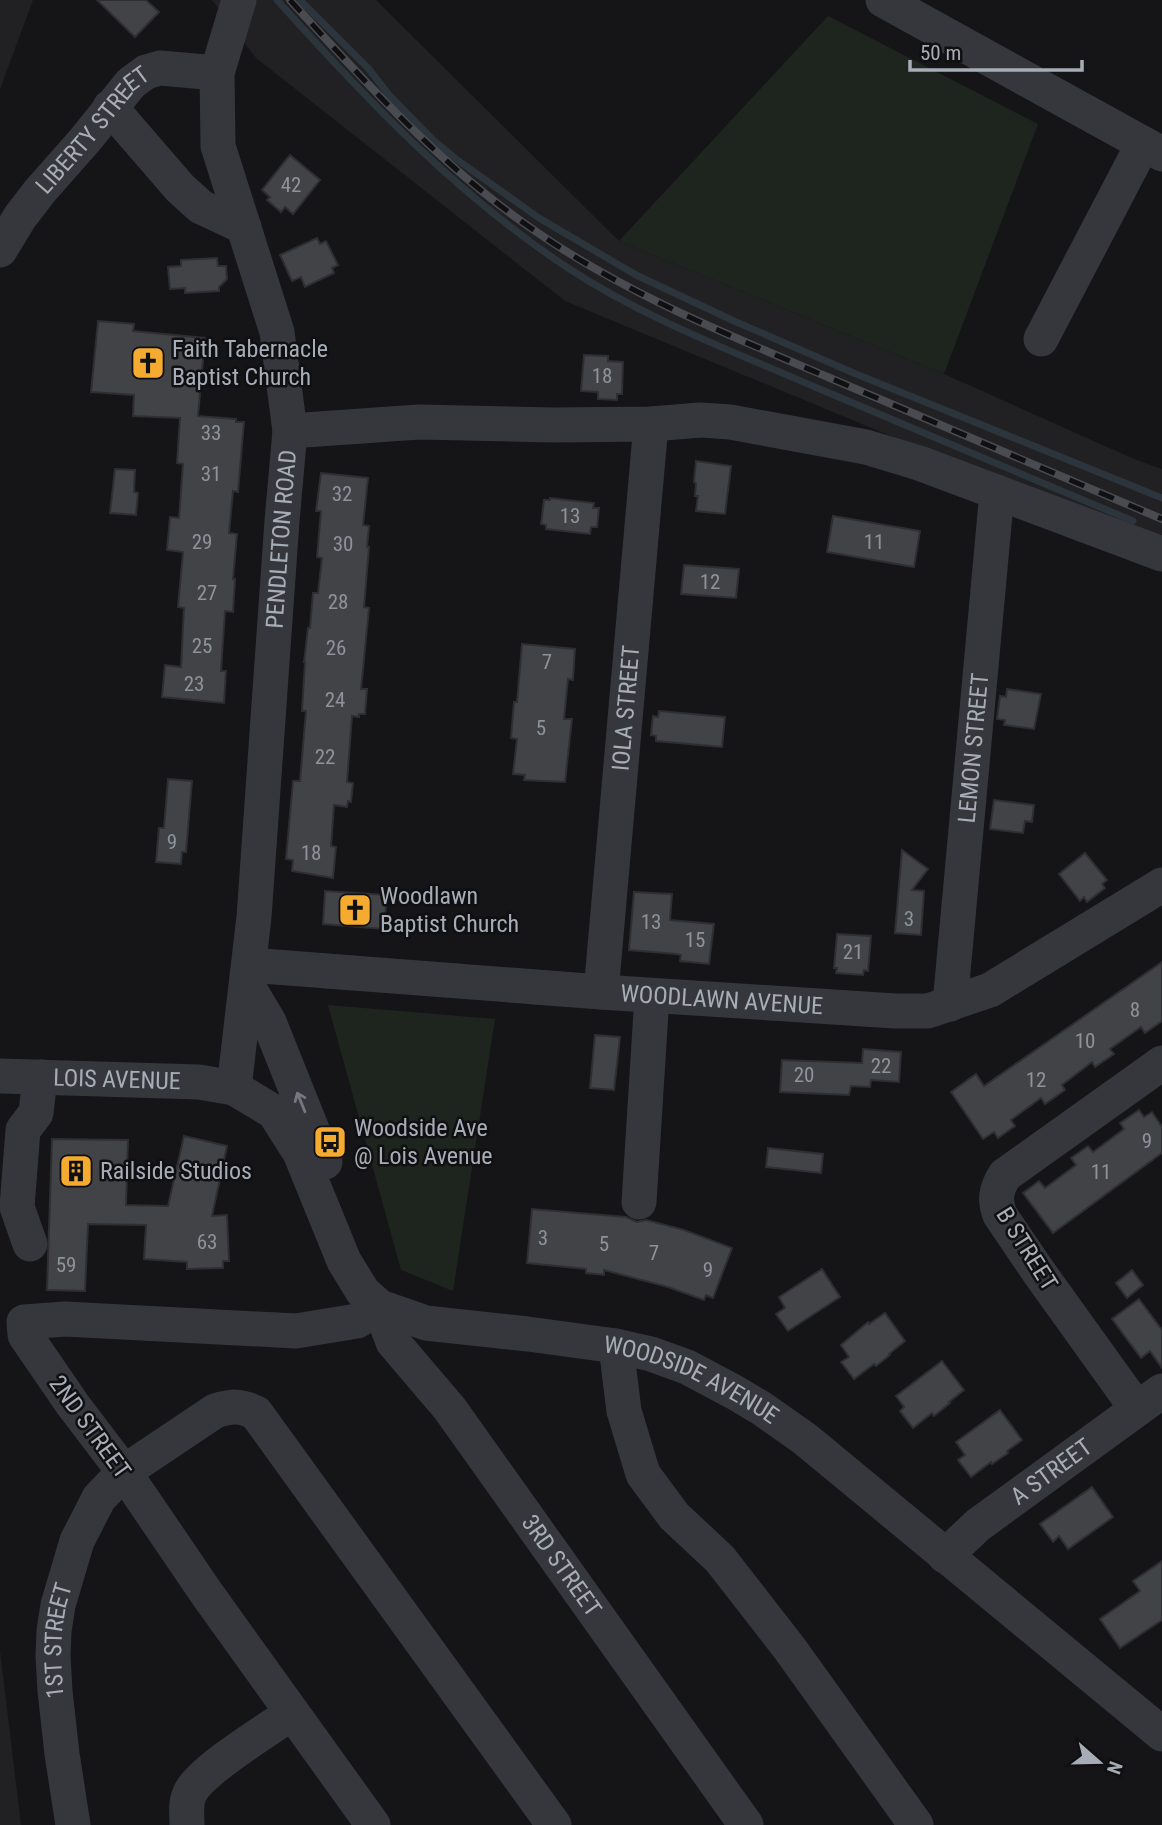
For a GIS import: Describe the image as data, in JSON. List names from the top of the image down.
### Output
{
  "streets": {
    "street": [
      "LIBERTY STREET",
      "PENDLETON ROAD",
      "IOLA STREET",
      "LEMON STREET",
      "WOODLAWN AVENUE",
      "LOIS AVENUE",
      "B STREET",
      "WOODSIDE AVENUE",
      "2ND STREET",
      "A STREET",
      "3RD STREET",
      "1ST STREET"
    ]
  },
  "crossings": [
    ["LIBERTY STREET", "PENDLETON ROAD"],
    ["PENDLETON ROAD", "WOODLAWN AVENUE"],
    ["PENDLETON ROAD", "LOIS AVENUE"],
    ["PENDLETON ROAD", "WOODSIDE AVENUE"],
    ["IOLA STREET", "WOODLAWN AVENUE"],
    ["LEMON STREET", "WOODLAWN AVENUE"],
    ["LOIS AVENUE", "WOODSIDE AVENUE"],
    ["B STREET", "A STREET"],
    ["WOODSIDE AVENUE", "2ND STREET"],
    ["WOODSIDE AVENUE", "A STREET"],
    ["WOODSIDE AVENUE", "3RD STREET"],
    ["2ND STREET", "3RD STREET"],
    ["2ND STREET", "1ST STREET"]
  ],
  "places": {
    "church": ["Faith Tabernacle Baptist Church", "Woodlawn Baptist Church"],
    "bus stop": ["Woodside Ave @ Lois Avenue"],
    "building": ["Railside Studios"]
  },
  "house_numbers": [
    "42",
    "18",
    "33",
    "31",
    "32",
    "13",
    "29",
    "11",
    "30",
    "12",
    "27",
    "28",
    "25",
    "26",
    "7",
    "23",
    "24",
    "5",
    "22",
    "9",
    "18",
    "3",
    "13",
    "15",
    "21",
    "8",
    "10",
    "22",
    "20",
    "12",
    "9",
    "11",
    "3",
    "63",
    "5",
    "7",
    "59",
    "9"
  ],
  "scale_bar": "50 m",
  "north": "right"
}
